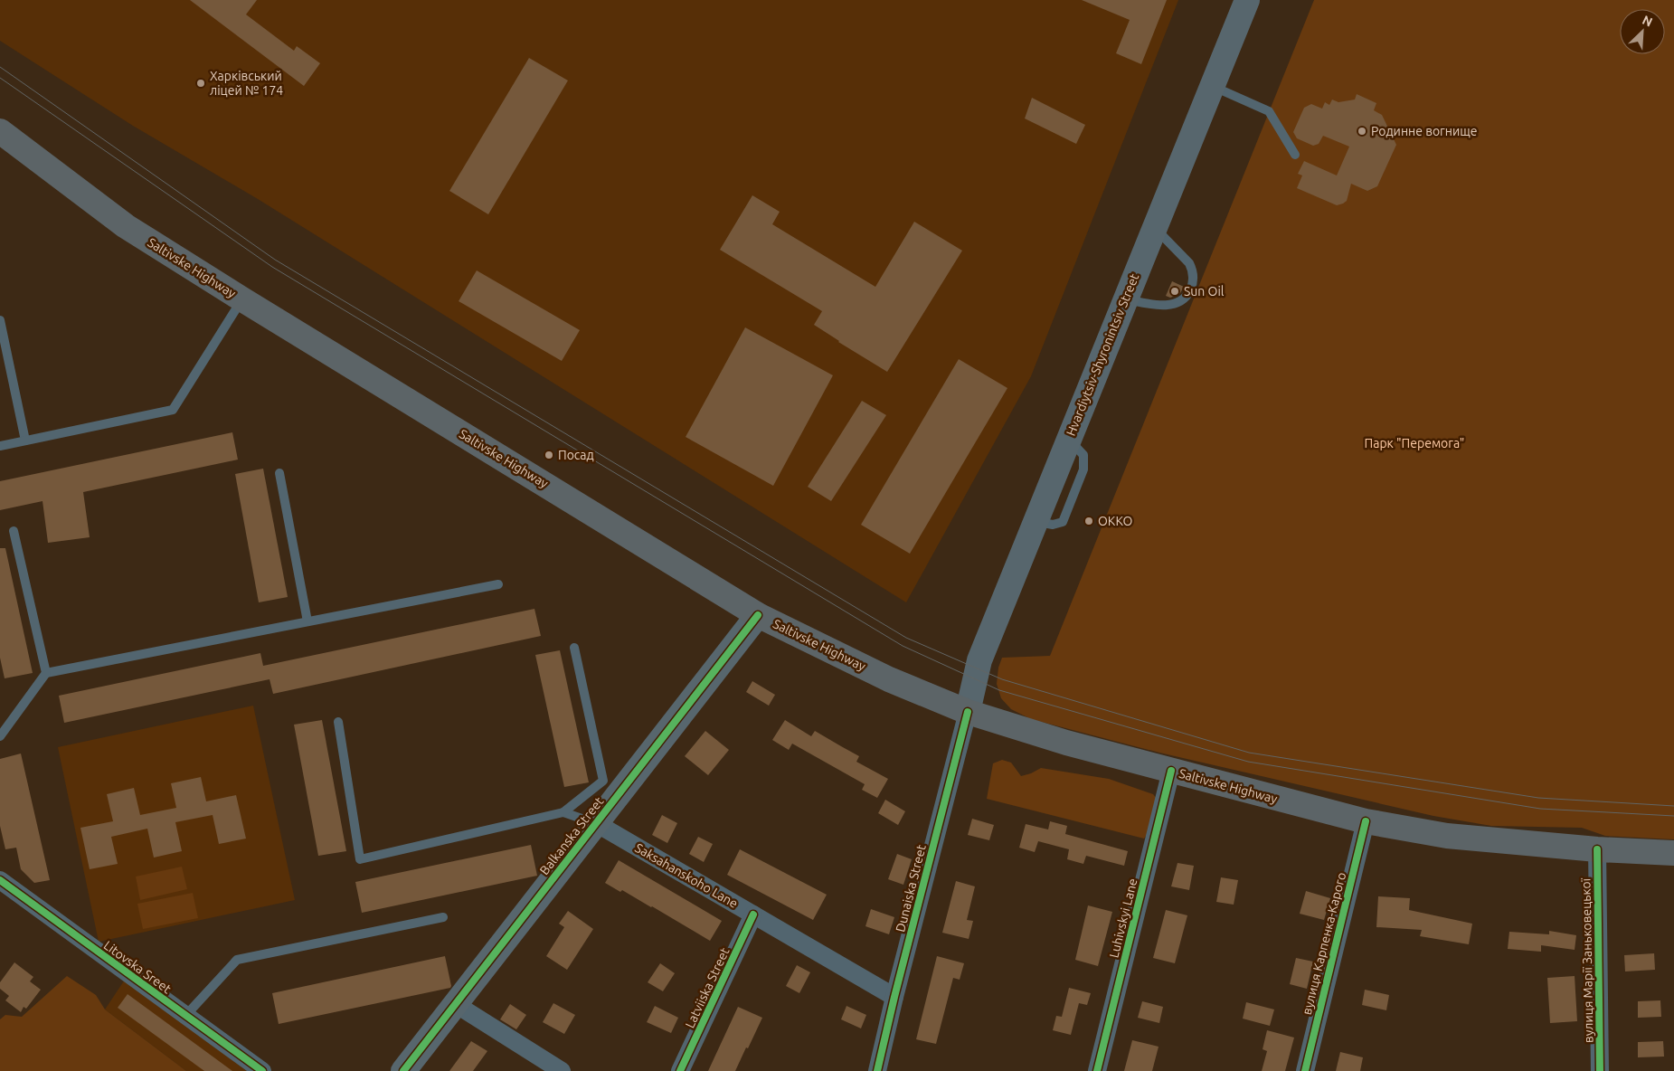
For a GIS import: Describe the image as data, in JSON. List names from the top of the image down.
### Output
{
  "streets": {
    "main road": ["Saltivske Highway", "Hvardiytsiv-Shyronintsiv Street", "Balkanska Street"],
    "street": [
      "Saksahanskoho Lane",
      "Dunaiska Street",
      "Luhivskyi Lane",
      "вулиця Карпенка-Карого",
      "вулиця Марії Заньковецької",
      "Litovska Sreet",
      "Latviiska Street"
    ]
  },
  "crossings": [
    ["Saltivske Highway", "Hvardiytsiv-Shyronintsiv Street"],
    ["Saltivske Highway", "Balkanska Street"],
    ["Saltivske Highway", "Dunaiska Street"],
    ["Saltivske Highway", "Luhivskyi Lane"],
    ["Saltivske Highway", "вулиця Карпенка-Карого"],
    ["Saltivske Highway", "вулиця Марії Заньковецької"],
    ["Hvardiytsiv-Shyronintsiv Street", "Dunaiska Street"],
    ["Balkanska Street", "Saksahanskoho Lane"],
    ["Saksahanskoho Lane", "Dunaiska Street"],
    ["Saksahanskoho Lane", "Latviiska Street"]
  ],
  "parks": ["Парк \"Перемога\""],
  "places": [
    "Харківський ліцей № 174",
    "Родинне вогнище",
    "Sun Oil",
    "Посад",
    "OKKO"
  ],
  "north": "top right"
}
